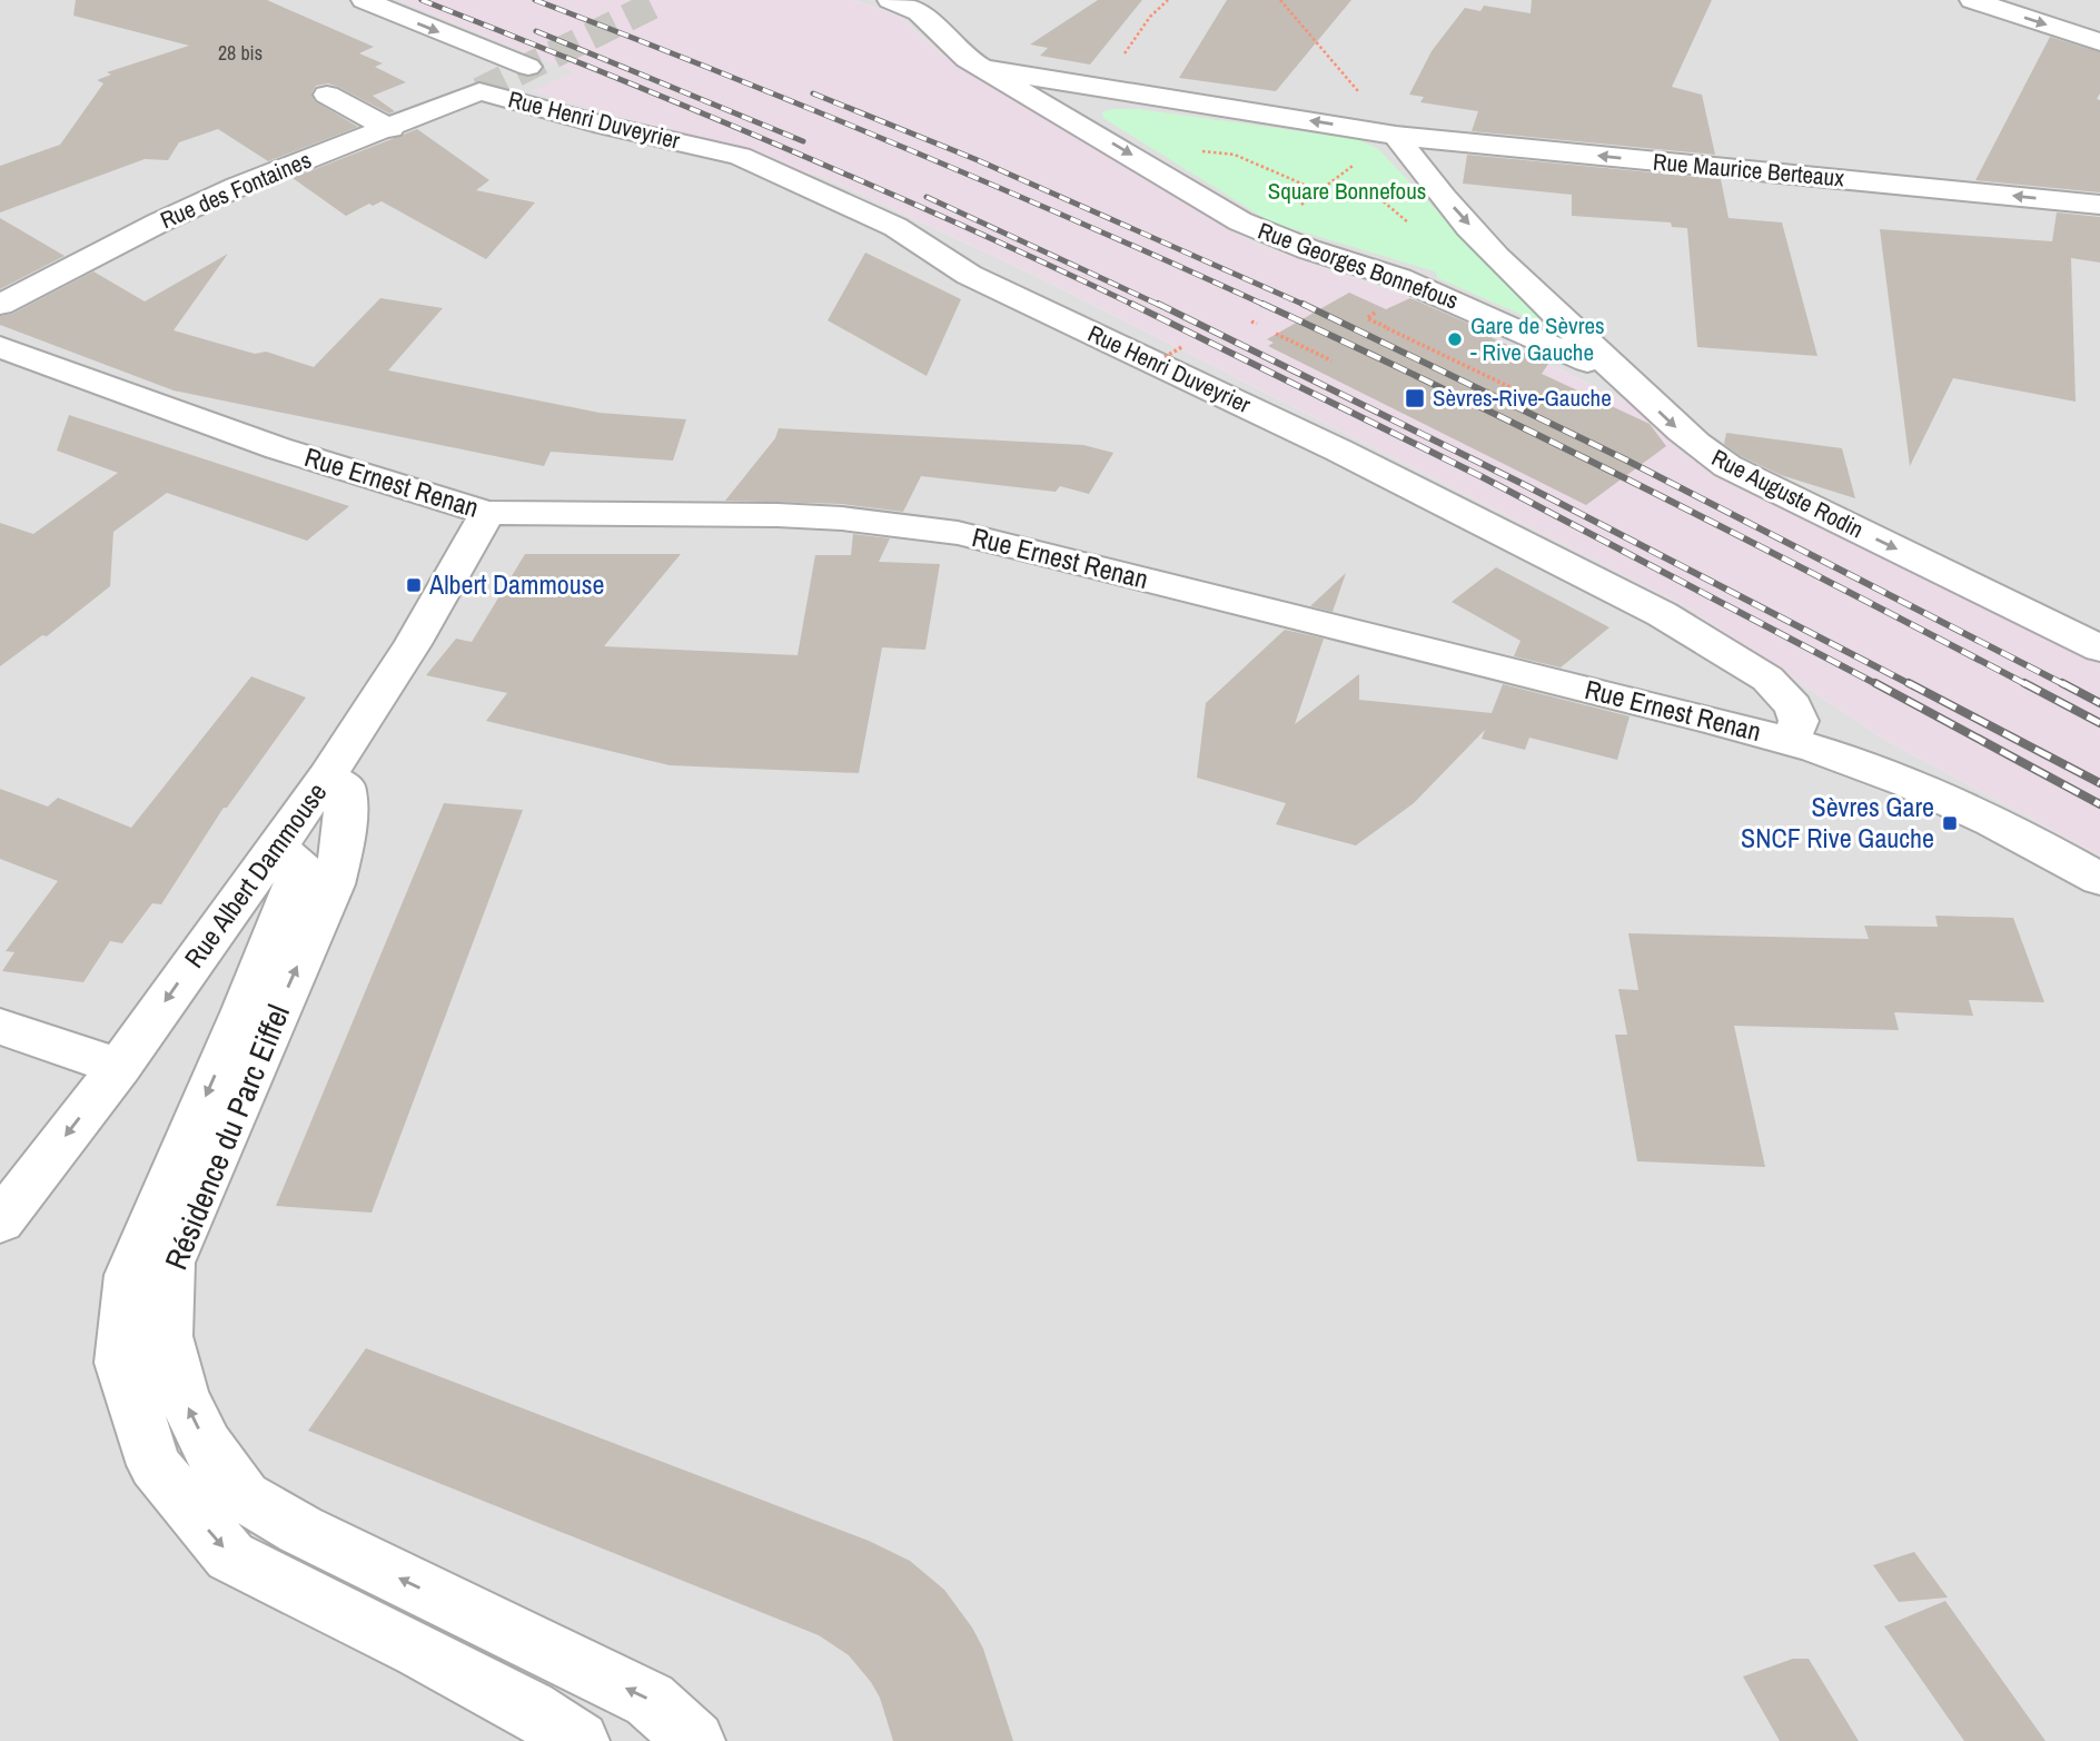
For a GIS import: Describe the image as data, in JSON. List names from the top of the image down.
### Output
{
  "streets": {
    "street": [
      "Rue Henri Duveyrier",
      "Rue Maurice Berteaux",
      "Rue des Fontaines",
      "Rue Georges Bonnefous",
      "Rue Ernest Renan",
      "Rue Auguste Rodin",
      "Rue Albert Dammouse",
      "Résidence du Parc Eiffel"
    ]
  },
  "crossings": [
    ["Rue Henri Duveyrier", "Rue des Fontaines"],
    ["Rue Henri Duveyrier", "Rue Ernest Renan"],
    ["Rue Maurice Berteaux", "Rue Georges Bonnefous"],
    ["Rue Maurice Berteaux", "Rue Auguste Rodin"],
    ["Rue Georges Bonnefous", "Rue Auguste Rodin"],
    ["Rue Ernest Renan", "Rue Albert Dammouse"],
    ["Rue Albert Dammouse", "Résidence du Parc Eiffel"]
  ],
  "one_way": ["Rue Maurice Berteaux", "Rue Auguste Rodin", "Rue Albert Dammouse"],
  "parks": ["Square Bonnefous"],
  "places": {
    "other": ["Gare de Sèvres - Rive Gauche"],
    "transit": ["Sèvres-Rive-Gauche", "Albert Dammouse", "Sèvres Gare SNCF Rive Gauche"]
  },
  "house_numbers": ["28 bis"]
}
